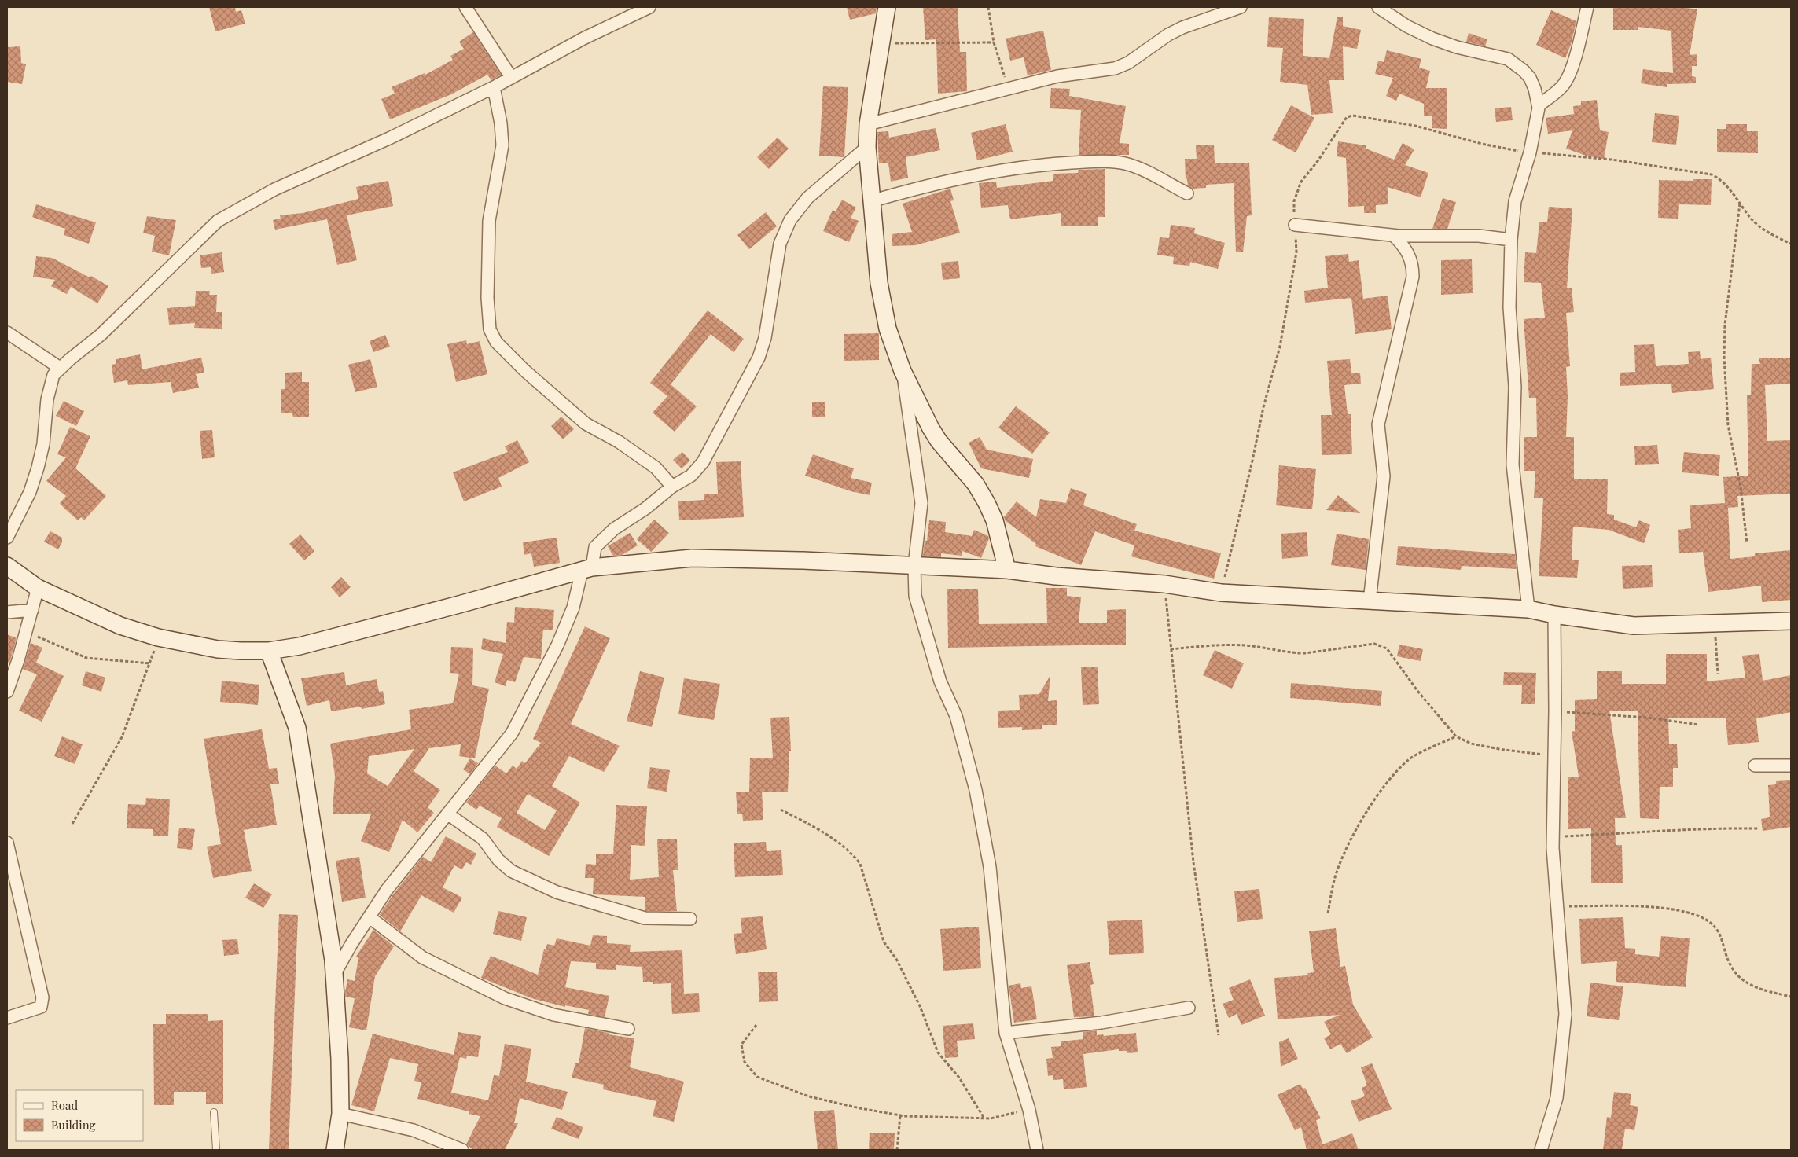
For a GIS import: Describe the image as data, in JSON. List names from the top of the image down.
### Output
{
  "legend": ["Road", "Building"]
}
